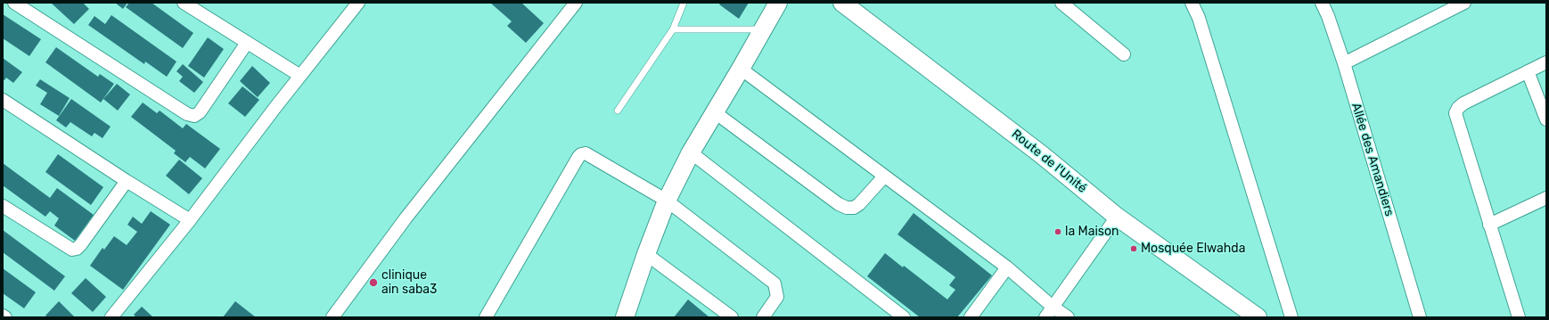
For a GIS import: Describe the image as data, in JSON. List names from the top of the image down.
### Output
{
  "streets": {
    "street": ["Allée des Amandiers", "Route de l'Unité"]
  },
  "places": ["la Maison", "Mosquée Elwahda", "clinique ain saba3"]
}
